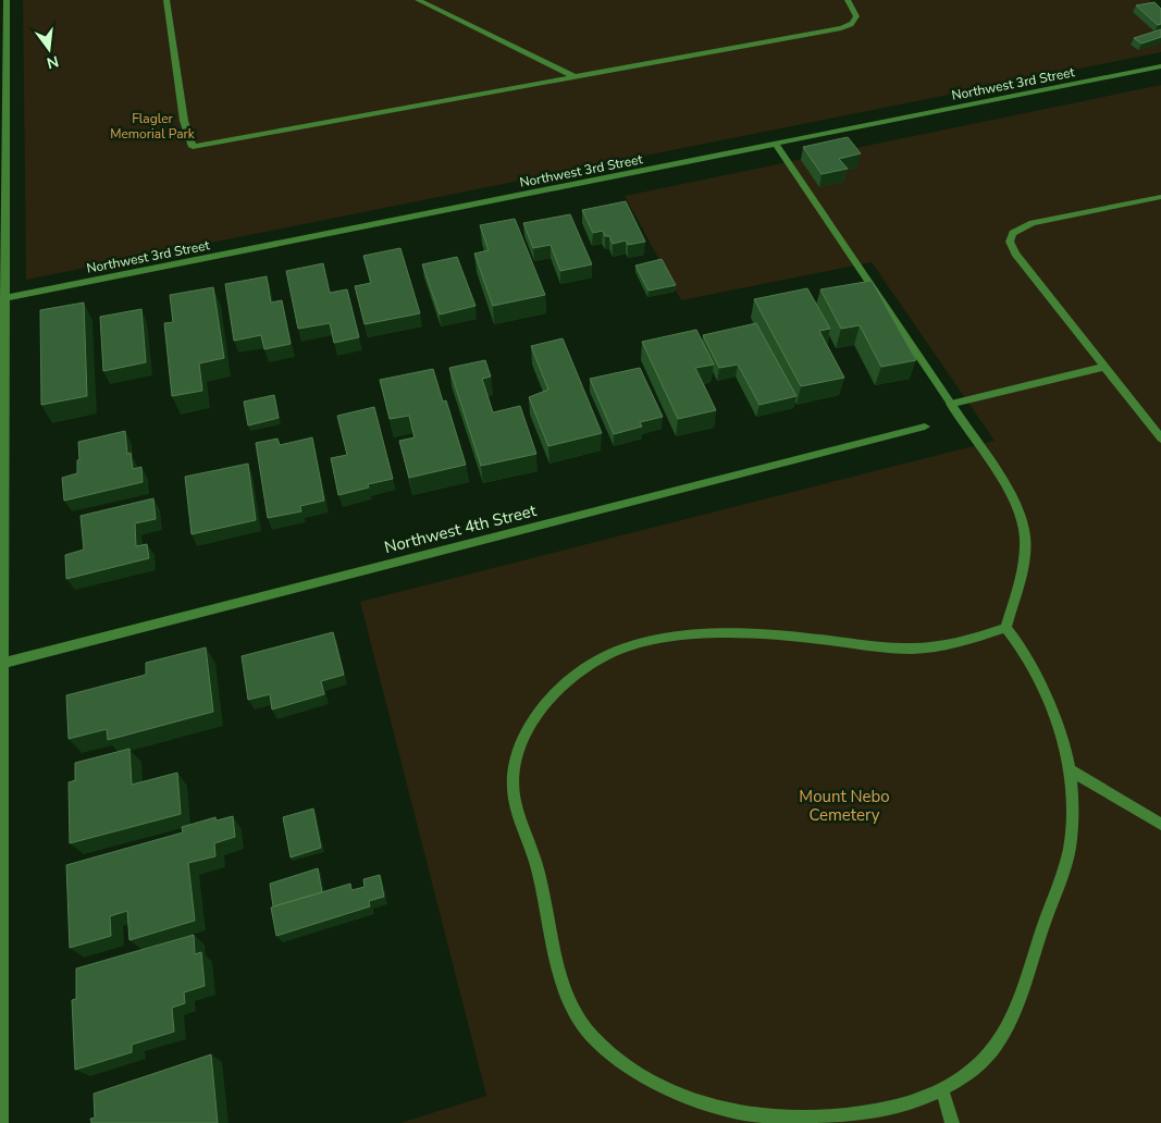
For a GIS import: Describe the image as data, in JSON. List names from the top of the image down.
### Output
{
  "streets": {
    "street": ["Northwest 3rd Street", "Northwest 4th Street"]
  },
  "parks": ["Flagler Memorial Park", "Mount Nebo Cemetery"],
  "north": "bottom"
}
